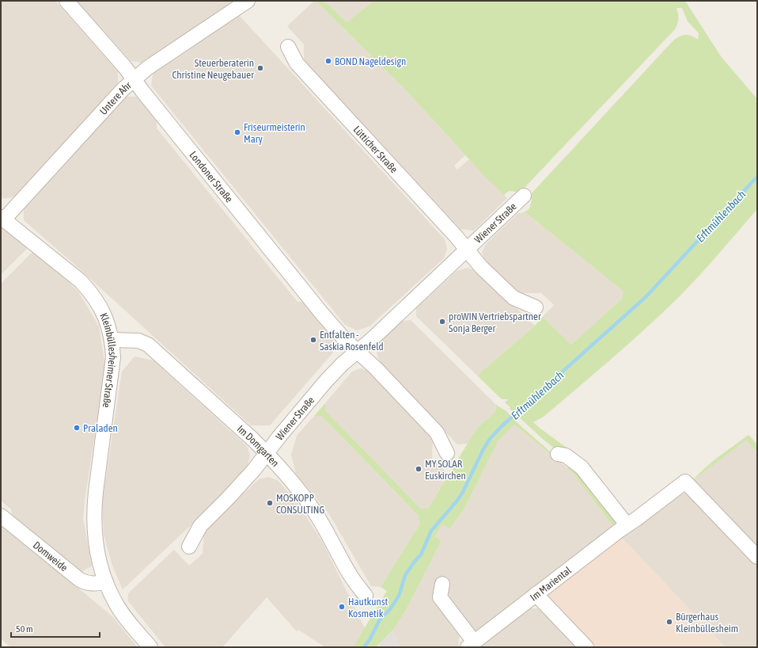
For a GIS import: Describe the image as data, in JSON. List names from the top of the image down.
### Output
{
  "streets": {
    "street": [
      "Untere Ahr",
      "Lütticher Straße",
      "Londoner Straße",
      "Wiener Straße",
      "Kleinbüllesheimer Straße",
      "Im Domgarten",
      "Domweide",
      "Im Mariental"
    ]
  },
  "crossings": [
    ["Untere Ahr", "Londoner Straße"],
    ["Untere Ahr", "Kleinbüllesheimer Straße"],
    ["Lütticher Straße", "Wiener Straße"],
    ["Londoner Straße", "Wiener Straße"],
    ["Wiener Straße", "Im Domgarten"],
    ["Kleinbüllesheimer Straße", "Im Domgarten"],
    ["Kleinbüllesheimer Straße", "Domweide"]
  ],
  "water": ["Erftmühlenbach"],
  "places": [
    "BOND Nageldesign",
    "Steuerberaterin Christine Neugebauer",
    "Friseurmeisterin Mary",
    "proWIN Vertriebspartner Sonja Berger",
    "Entfalten - Saskia Rosenfeld",
    "Praladen",
    "MY SOLAR Euskirchen",
    "MOSKOPP CONSULTING",
    "Hautkunst Kosmetik",
    "Bürgerhaus Kleinbüllesheim"
  ],
  "scale_bar": "50 m"
}
